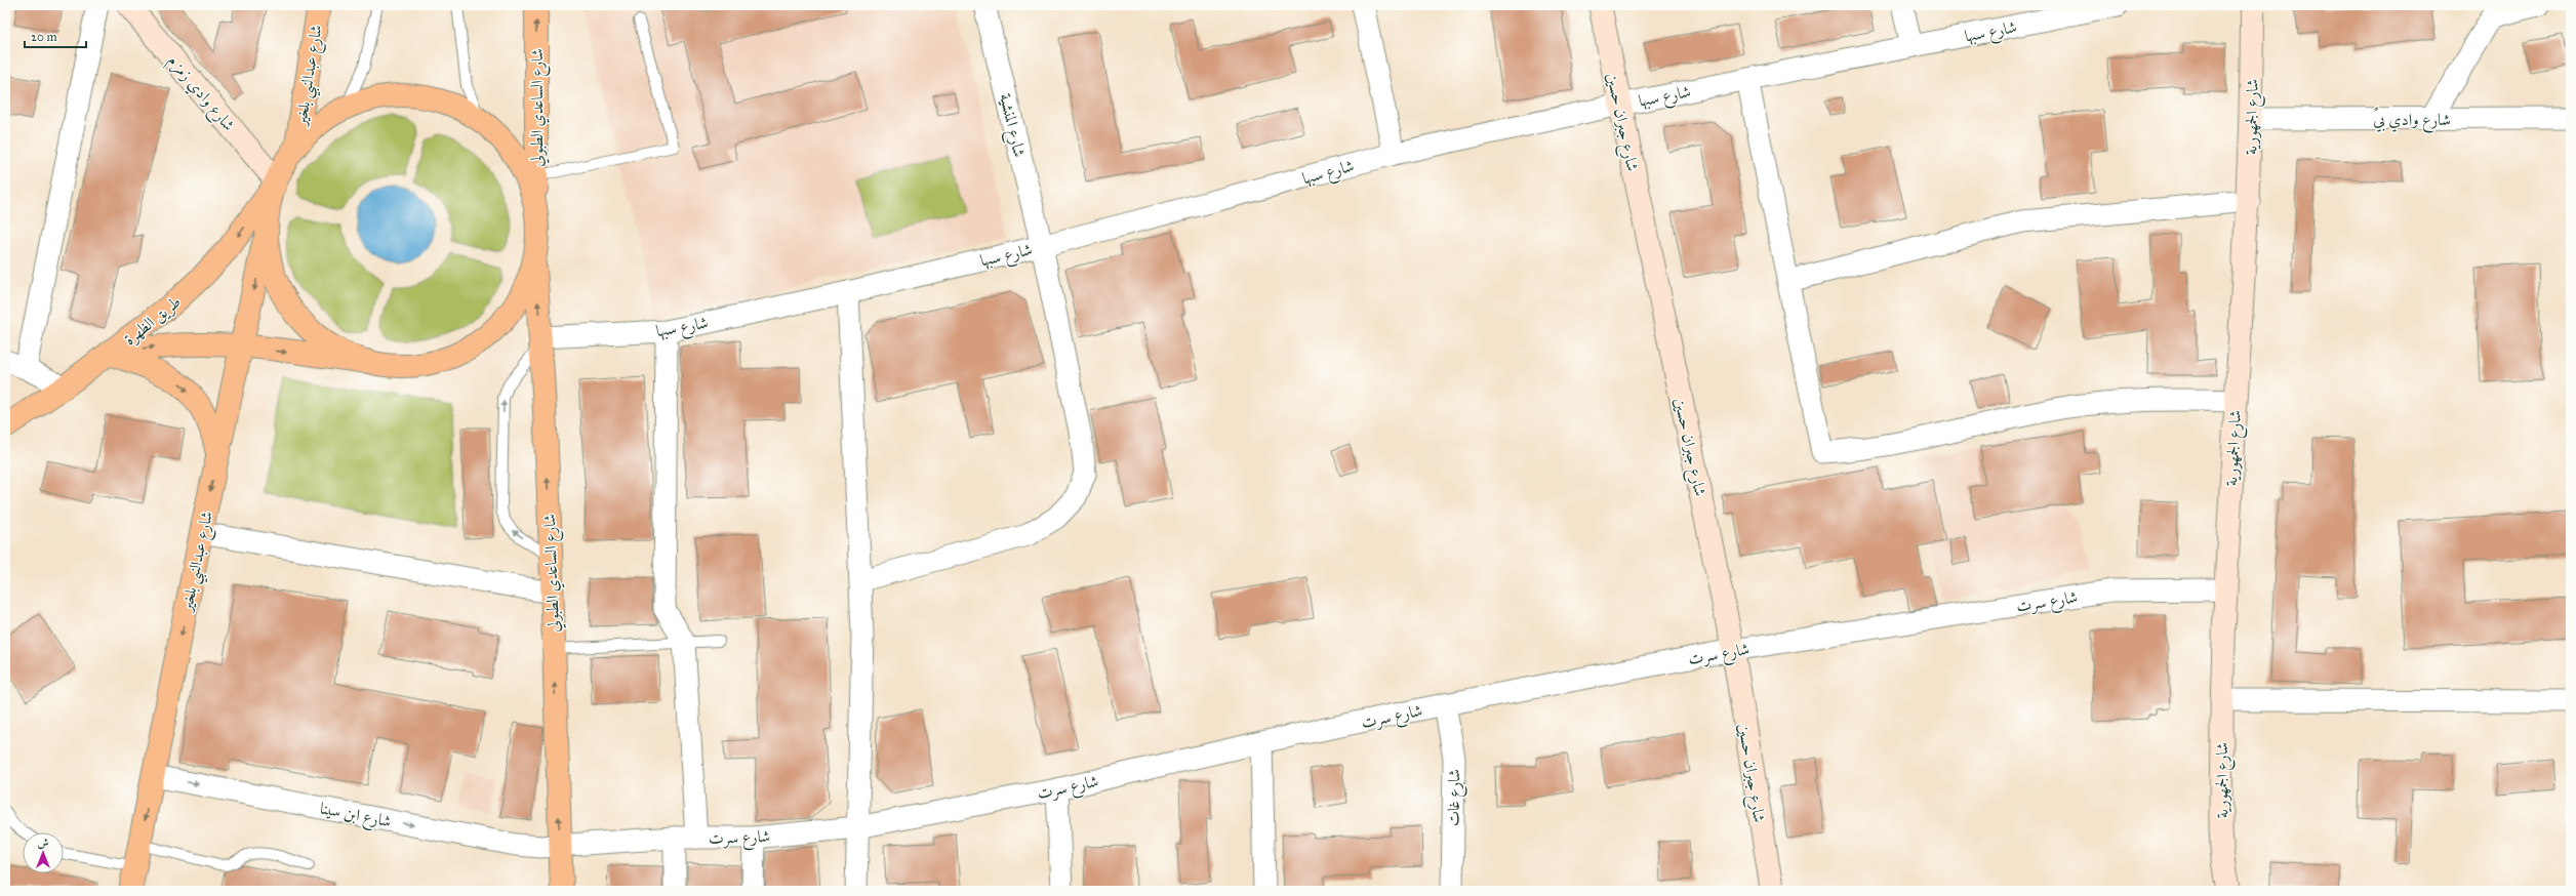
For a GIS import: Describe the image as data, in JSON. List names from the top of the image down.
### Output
{
  "streets": {
    "main road": [
      "شارع عبدالنبي بلخير",
      "شارع وادي زمزم",
      "شارع الساعدي الطبولي",
      "شارع الجمهورية",
      "شارع جبران حسين",
      "طريق الظهرة"
    ],
    "street": [
      "شارع سبها",
      "شارع وادي بيً",
      "شارع المنشية",
      "شارع سرت",
      "شارع غات",
      "شارع ابن سينا"
    ]
  },
  "crossings": [
    ["شارع سبها", "شارع الساعدي الطبولي"],
    ["شارع سبها", "شارع جبران حسين"],
    ["شارع سبها", "شارع المنشية"],
    ["شارع عبدالنبي بلخير", "طريق الظهرة"],
    ["شارع عبدالنبي بلخير", "شارع ابن سينا"],
    ["شارع وادي زمزم", "طريق الظهرة"],
    ["شارع الساعدي الطبولي", "شارع سرت"],
    ["شارع الساعدي الطبولي", "شارع ابن سينا"],
    ["شارع الجمهورية", "شارع وادي بيً"],
    ["شارع الجمهورية", "شارع سرت"],
    ["شارع جبران حسين", "شارع سرت"],
    ["شارع سرت", "شارع غات"],
    ["شارع سرت", "شارع ابن سينا"]
  ],
  "one_way": [
    "شارع عبدالنبي بلخير",
    "شارع الساعدي الطبولي",
    "طريق الظهرة",
    "شارع ابن سينا"
  ],
  "scale_bar": "20 m",
  "north": "top"
}
